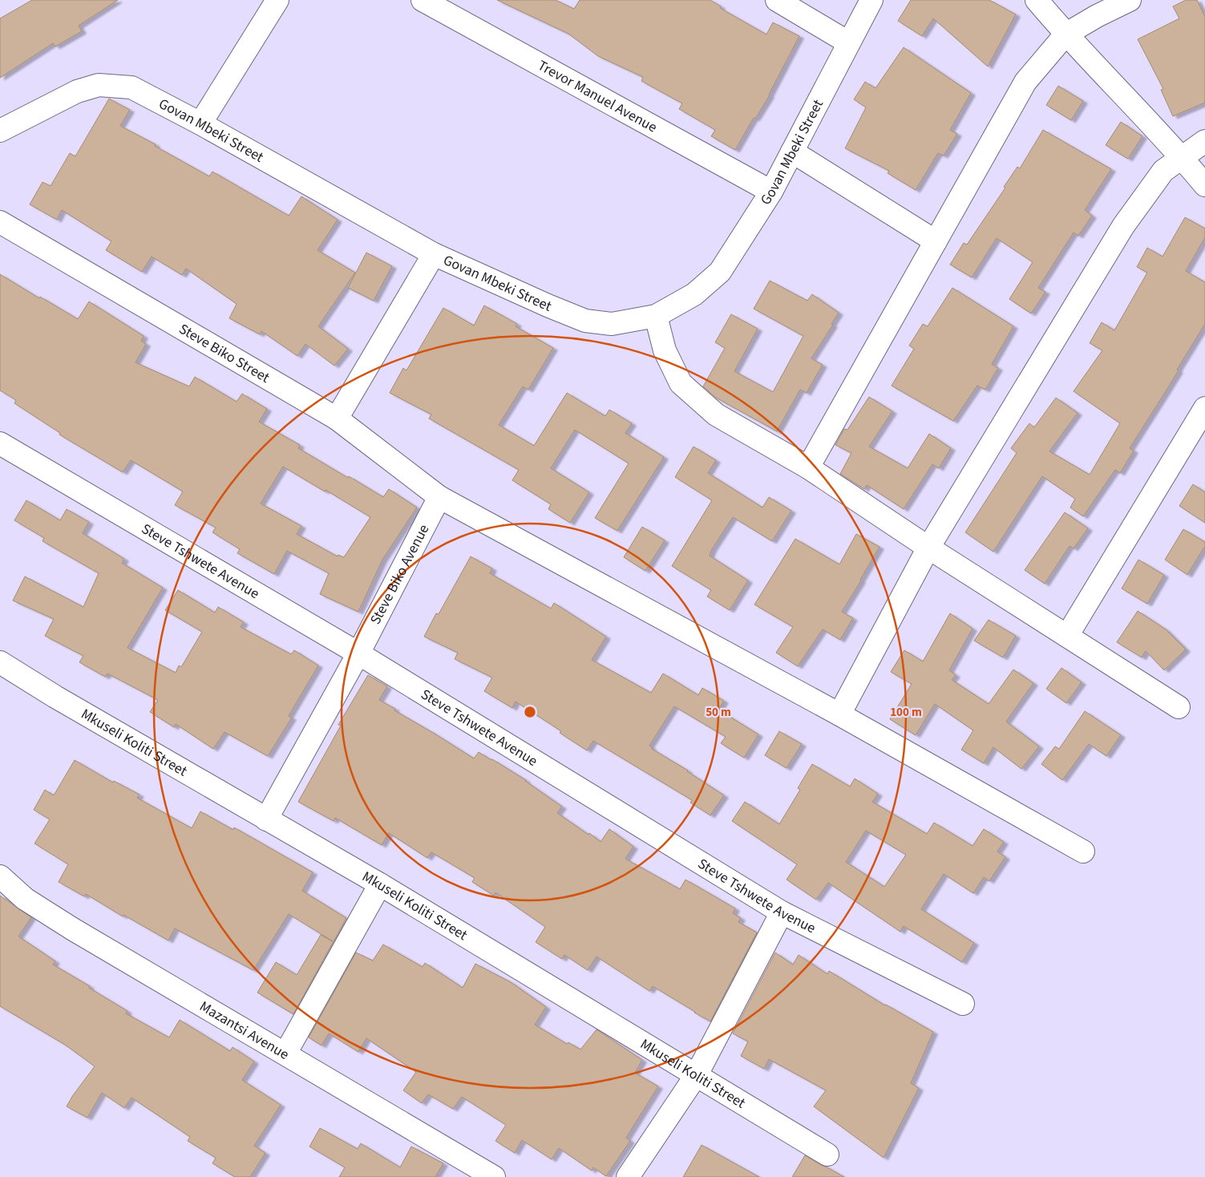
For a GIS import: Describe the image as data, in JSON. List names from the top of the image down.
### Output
{
  "streets": {
    "street": [
      "Trevor Manuel Avenue",
      "Govan Mbeki Street",
      "Steve Biko Street",
      "Steve Tshwete Avenue",
      "Steve Biko Avenue",
      "Mkuseli Koliti Street",
      "Mazantsi Avenue"
    ]
  },
  "crossings": [
    ["Trevor Manuel Avenue", "Govan Mbeki Street"],
    ["Steve Biko Street", "Steve Biko Avenue"],
    ["Steve Tshwete Avenue", "Steve Biko Avenue"],
    ["Steve Biko Avenue", "Mkuseli Koliti Street"]
  ],
  "rings": ["50 m", "100 m"]
}
